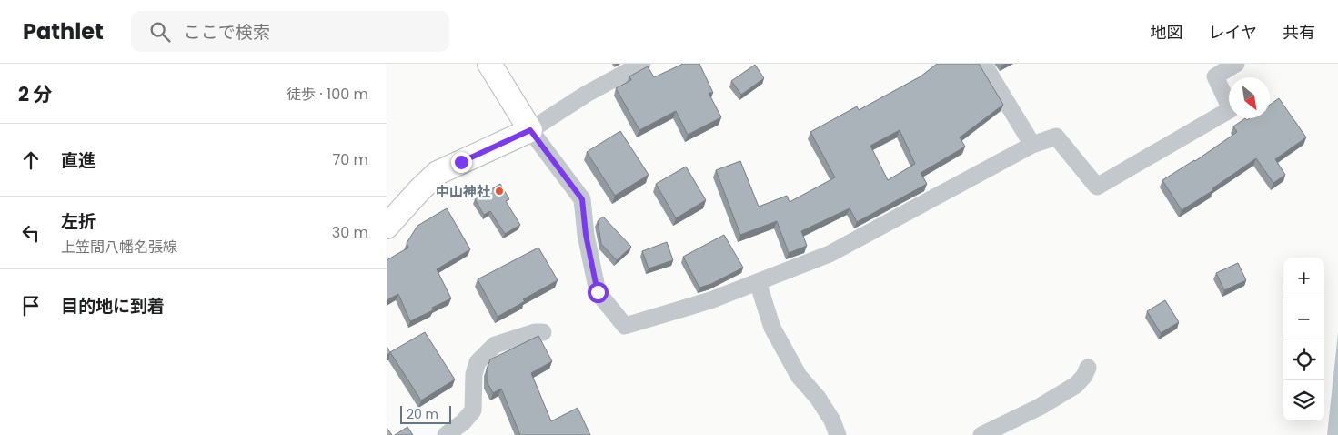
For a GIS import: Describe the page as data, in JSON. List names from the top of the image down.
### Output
{
  "places": ["中山神社"],
  "scale_bar": "20 m",
  "north": "bottom right",
  "page": {
    "header": "Pathlet",
    "search": "ここで検索",
    "nav": ["地図", "レイヤ", "共有"],
    "heading": ["2 分", "徒歩 · 100 m"],
    "list": [
      ["直進", "70 m"],
      ["左折", "上笠間八幡名張線", "30 m"],
      "目的地に到着"
    ],
    "map_buttons": ["+", "−"],
    "scale": "20 m"
  }
}
